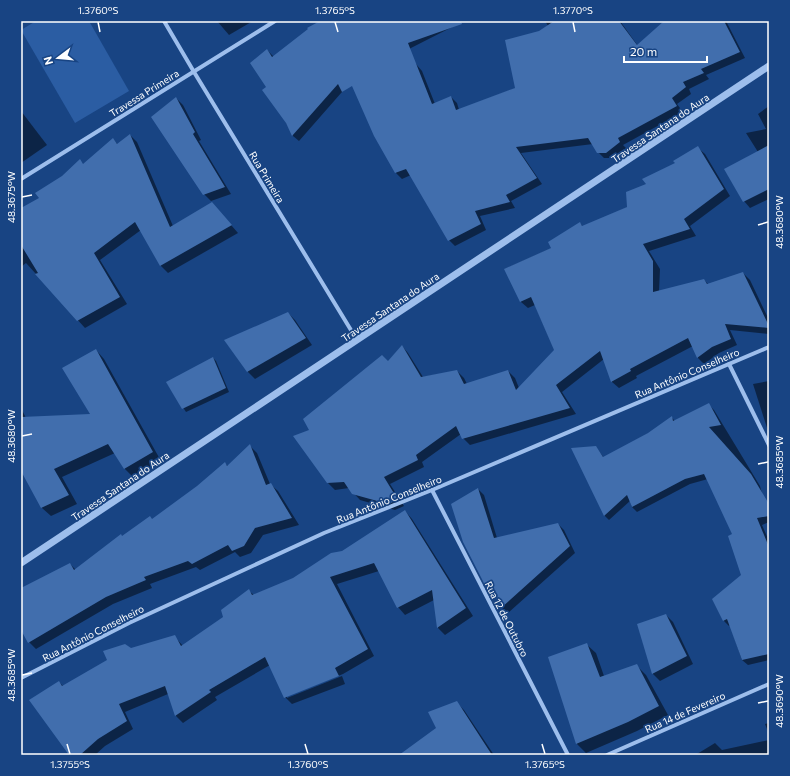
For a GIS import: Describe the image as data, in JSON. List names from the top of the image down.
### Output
{
  "streets": {
    "street": [
      "Travessa Primeira",
      "Travessa Santana do Aura",
      "Rua Primeira",
      "Rua Antônio Conselheiro",
      "Rua 12 de Outubro",
      "Rua 14 de Fevereiro"
    ]
  },
  "crossings": [
    ["Travessa Primeira", "Rua Primeira"],
    ["Travessa Santana do Aura", "Rua Primeira"],
    ["Rua Antônio Conselheiro", "Rua 12 de Outubro"]
  ],
  "scale_bar": "20 m",
  "north": "left",
  "coordinates": [
    "1.3760°S",
    "1.3765°S",
    "1.3770°S",
    "48.3675°W",
    "48.3680°W",
    "48.3685°W",
    "48.3690°W",
    "1.3755°S"
  ]
}
